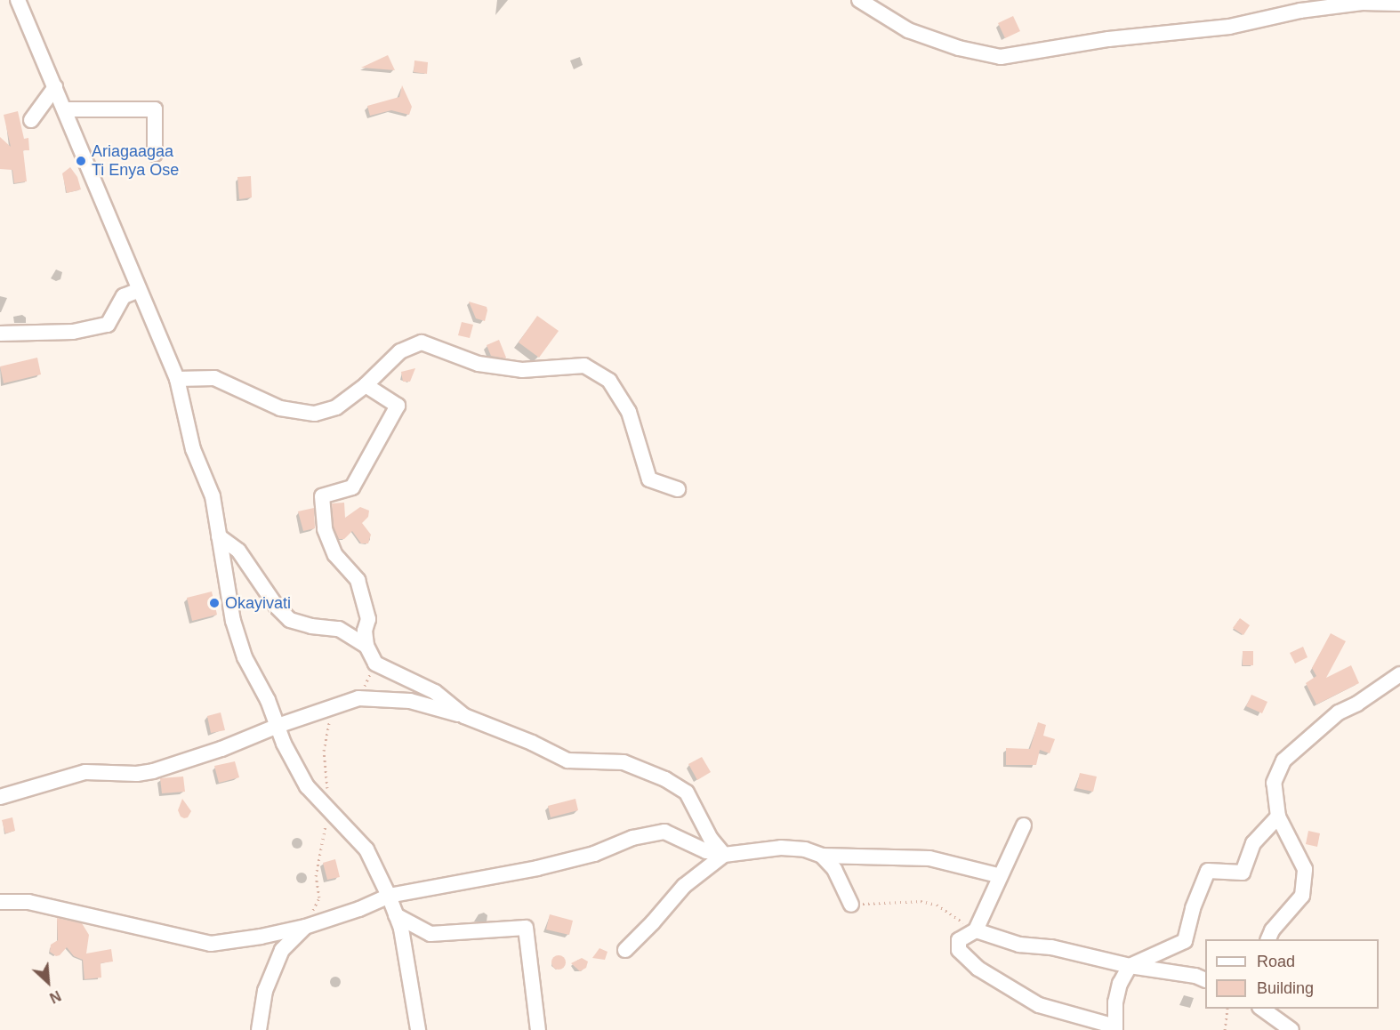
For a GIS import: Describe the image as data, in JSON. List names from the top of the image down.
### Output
{
  "places": ["Ariagaagaa Ti Enya Ose", "Okayivati"],
  "legend": ["Road", "Building"],
  "north": "bottom right"
}
